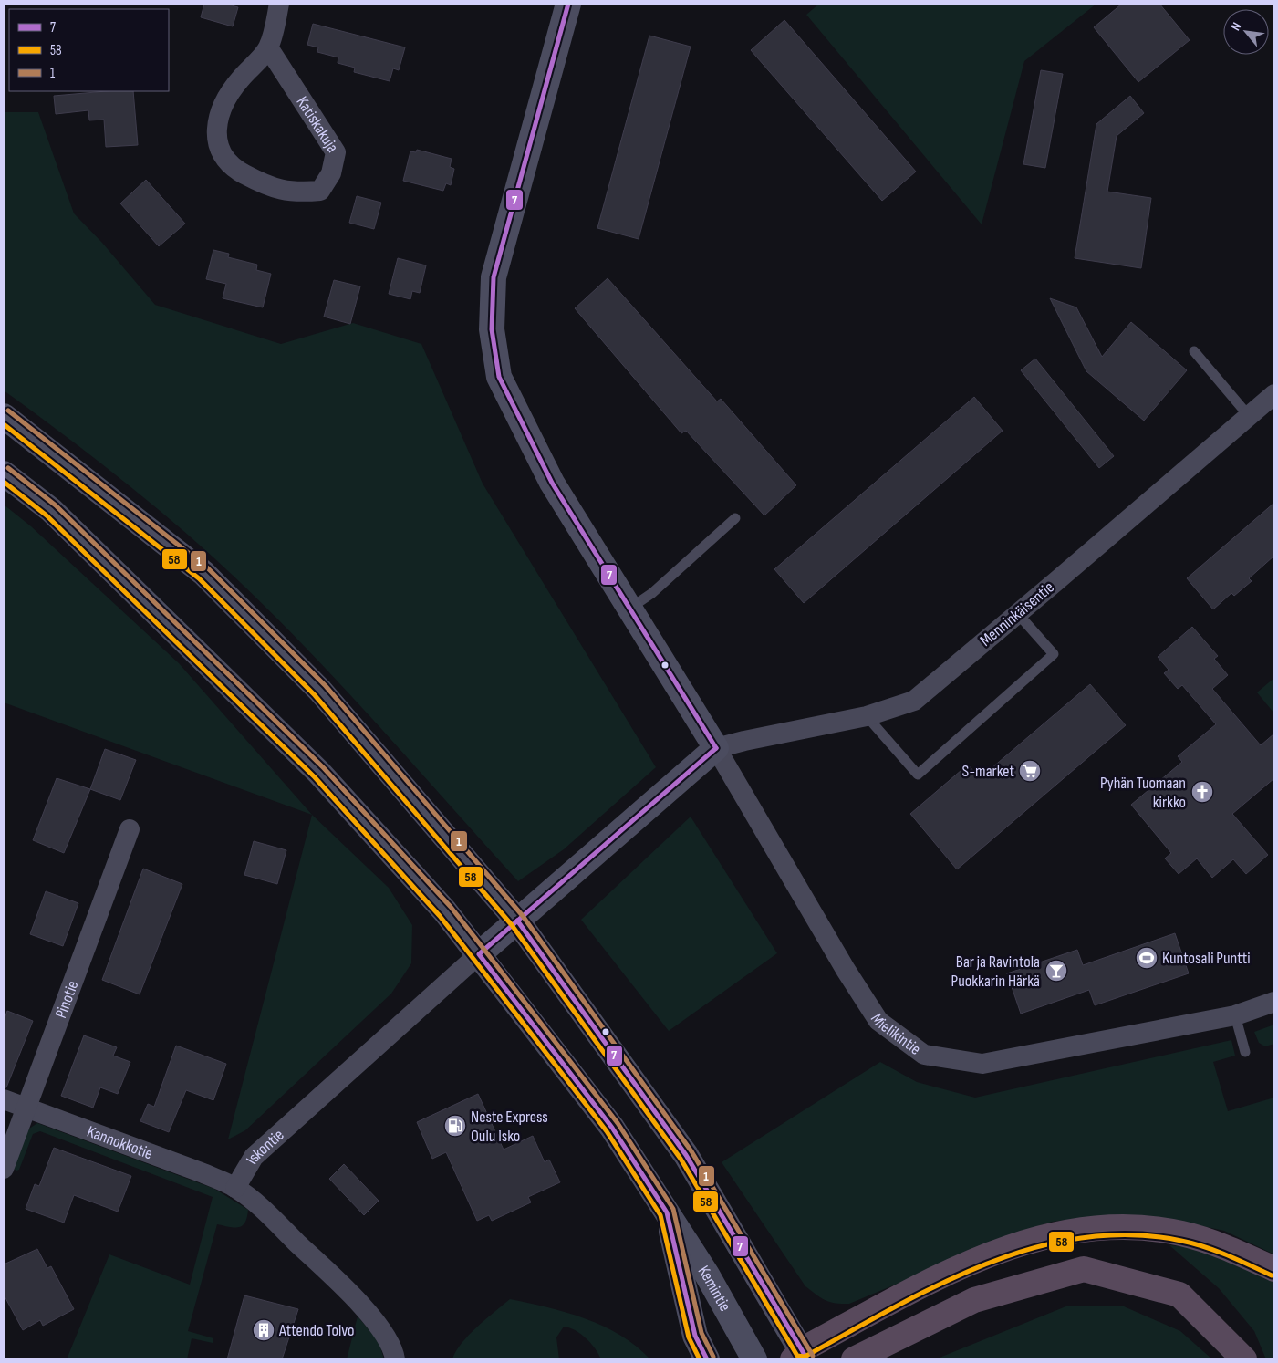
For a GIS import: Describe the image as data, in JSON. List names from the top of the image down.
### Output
{
  "streets": {
    "main road": ["Kemintie"],
    "street": [
      "Katiskakuja",
      "Menninkäisentie",
      "Pinotie",
      "Mielikintie",
      "Kannokkotie",
      "Iskontie"
    ]
  },
  "crossings": [
    ["Menninkäisentie", "Mielikintie"],
    ["Pinotie", "Kannokkotie"],
    ["Kannokkotie", "Iskontie"],
    ["Iskontie", "Kemintie"]
  ],
  "places": {
    "supermarket": ["S-market"],
    "church": ["Pyhän Tuomaan kirkko"],
    "sports": ["Kuntosali Puntti"],
    "bar": ["Bar ja Ravintola Puokkarin Härkä"],
    "fuel station": ["Neste Express Oulu Isko"],
    "building": ["Attendo Toivo"]
  },
  "lines": ["transit line 7", "transit line 1", "transit line 58"],
  "legend": ["7", "58", "1"],
  "north": "top left"
}
